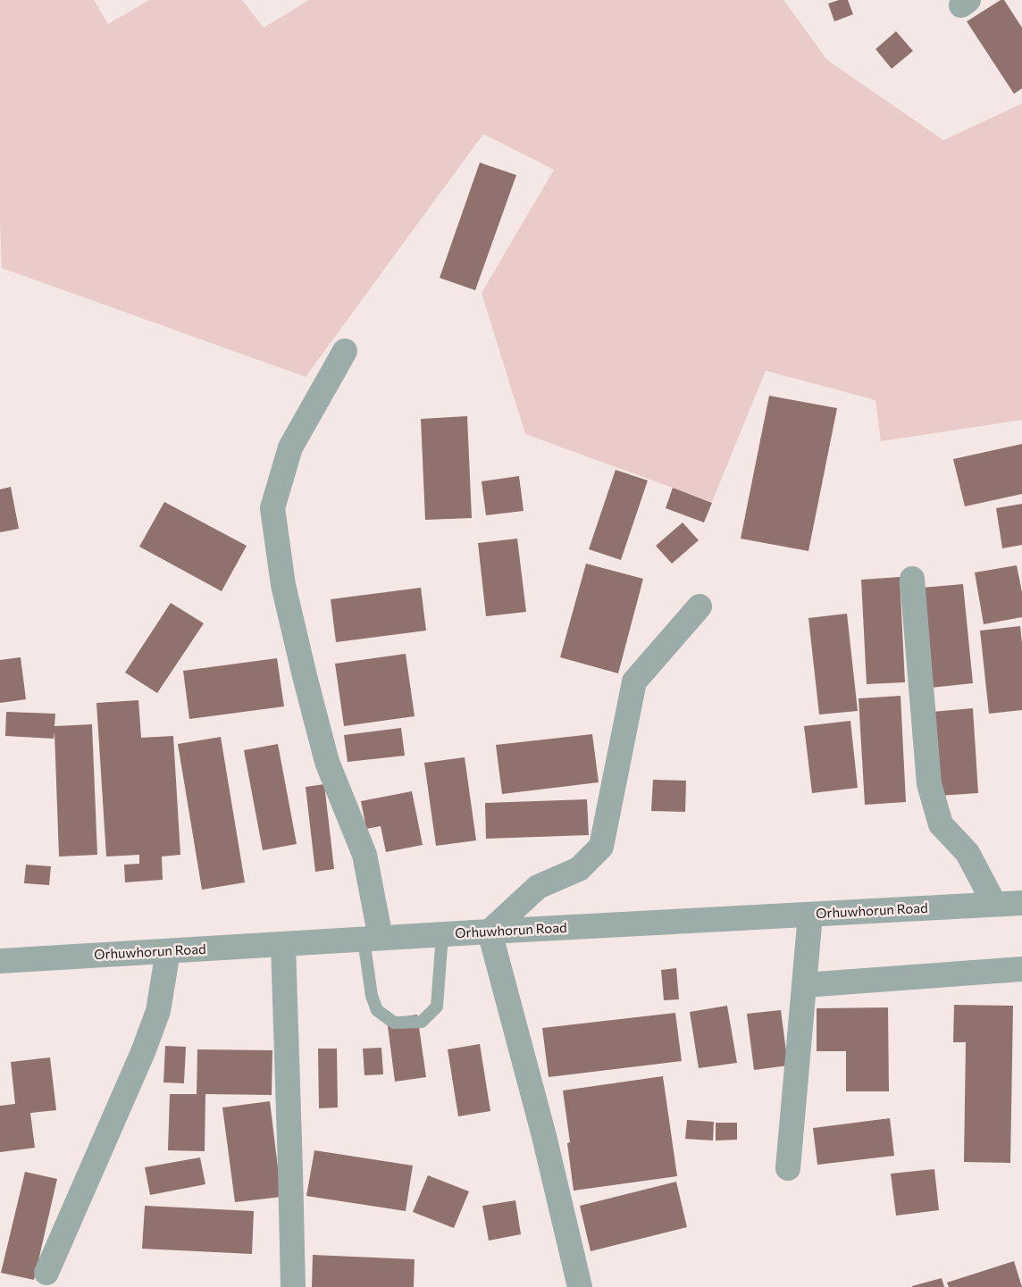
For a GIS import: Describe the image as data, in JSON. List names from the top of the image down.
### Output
{
  "streets": {
    "street": ["Orhuwhorun Road"]
  }
}
